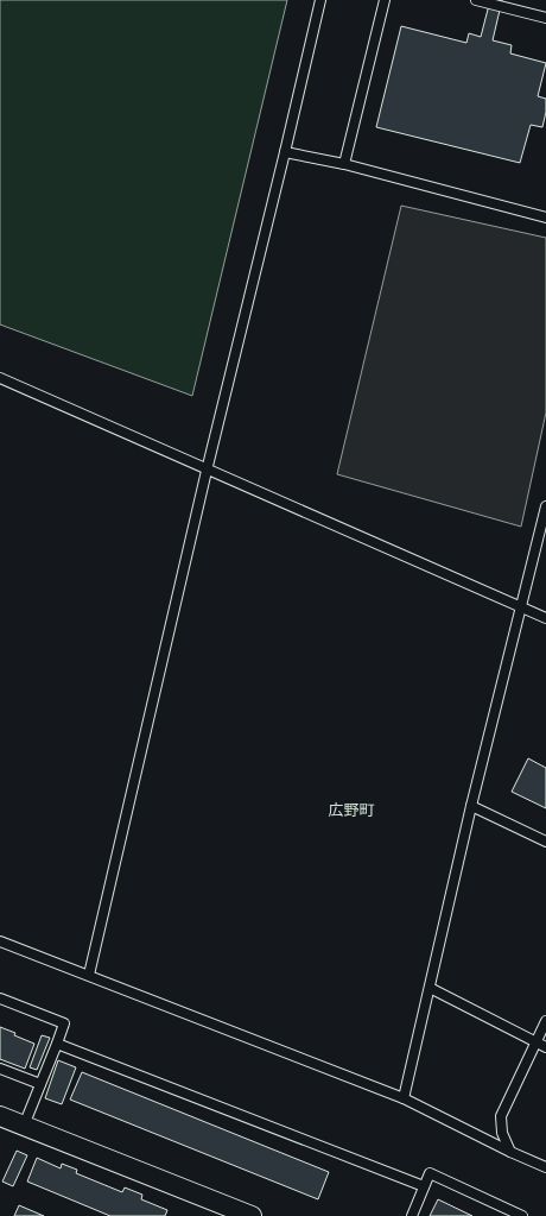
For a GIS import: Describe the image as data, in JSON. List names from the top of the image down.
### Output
{
  "districts": ["広野町"]
}
